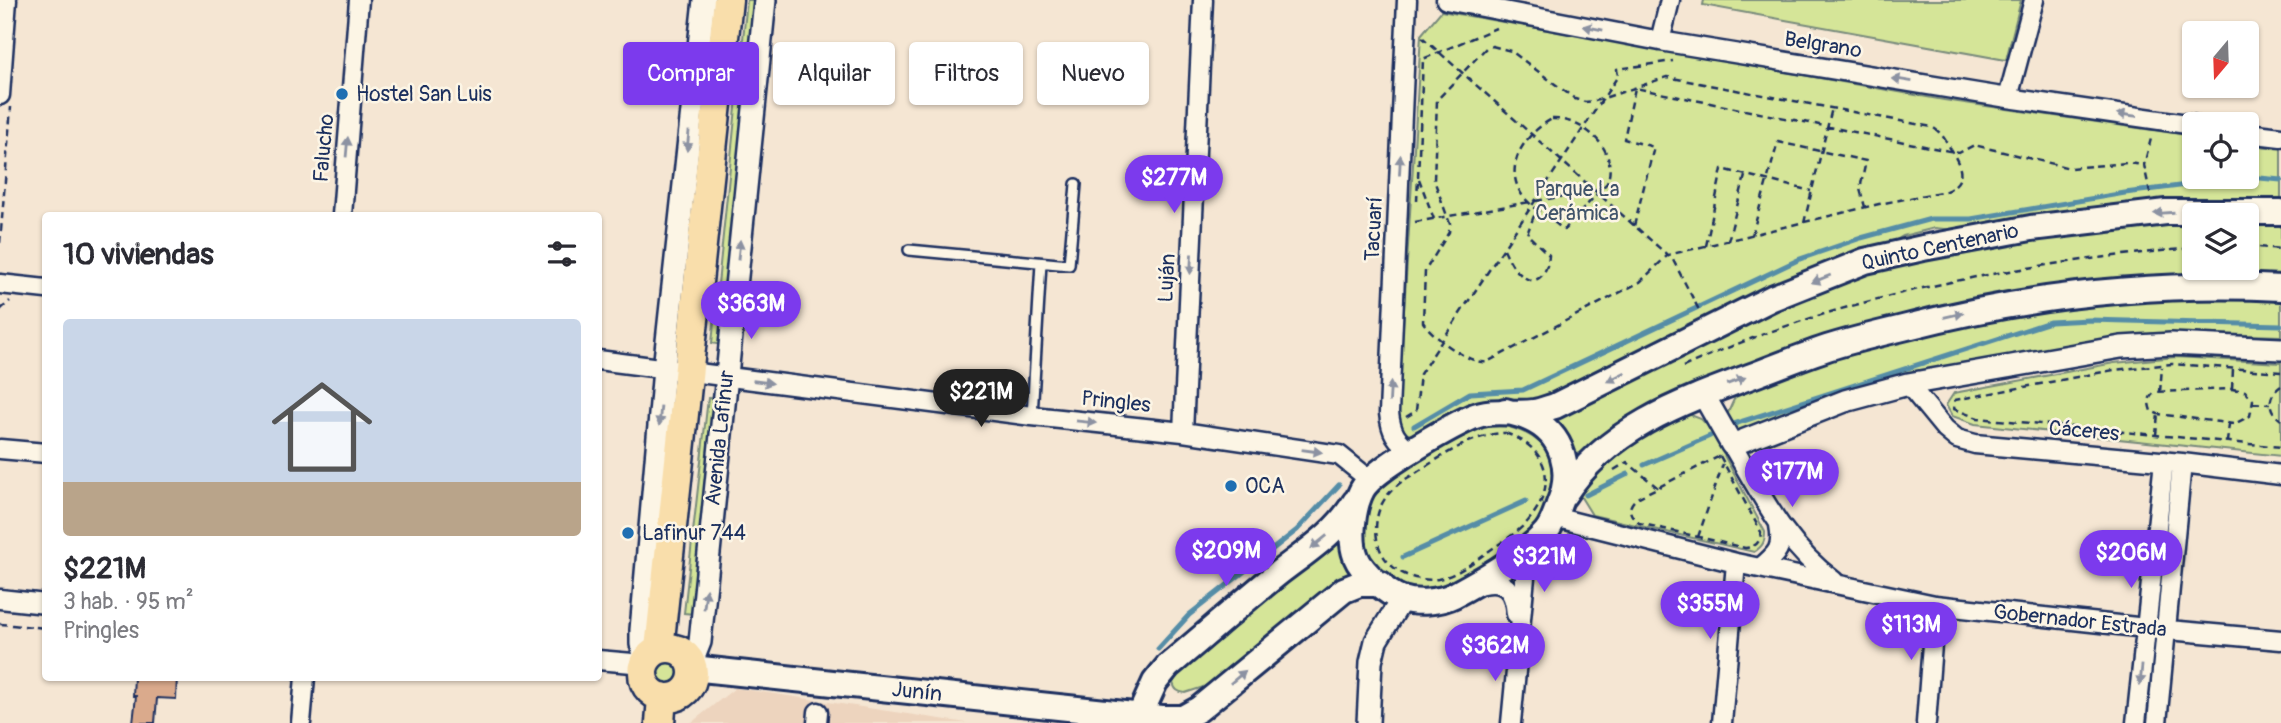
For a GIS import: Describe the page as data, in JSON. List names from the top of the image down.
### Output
{
  "streets": {
    "main road": ["Quinto Centenario", "Avenida Lafinur", "Junín"],
    "street": [
      "Belgrano",
      "Falucho",
      "Tacuarí",
      "Luján",
      "Pringles",
      "Cáceres",
      "Gobernador Estrada"
    ]
  },
  "crossings": [
    ["Tacuarí", "Quinto Centenario"],
    ["Quinto Centenario", "Pringles"],
    ["Luján", "Pringles"],
    ["Pringles", "Avenida Lafinur"],
    ["Avenida Lafinur", "Junín"]
  ],
  "one_way": [
    "Belgrano",
    "Falucho",
    "Tacuarí",
    "Luján",
    "Pringles"
  ],
  "parks": ["Parque La Cerámica"],
  "places": ["Hostel San Luis", "OCA", "Lafinur 744"],
  "north": "bottom",
  "page": {
    "chip": [
      "Comprar",
      "Alquilar",
      "Filtros",
      "Nuevo"
    ],
    "price": [
      "$277M",
      "$363M",
      "$221M",
      "$177M",
      "$209M",
      "$206M",
      "$321M",
      "$355M",
      "$113M",
      "$362M"
    ],
    "heading": "10 viviendas",
    "list": [
      {
        "name": "$221M",
        "note": "3 hab. · 95 m² · Pringles"
      }
    ]
  }
}
